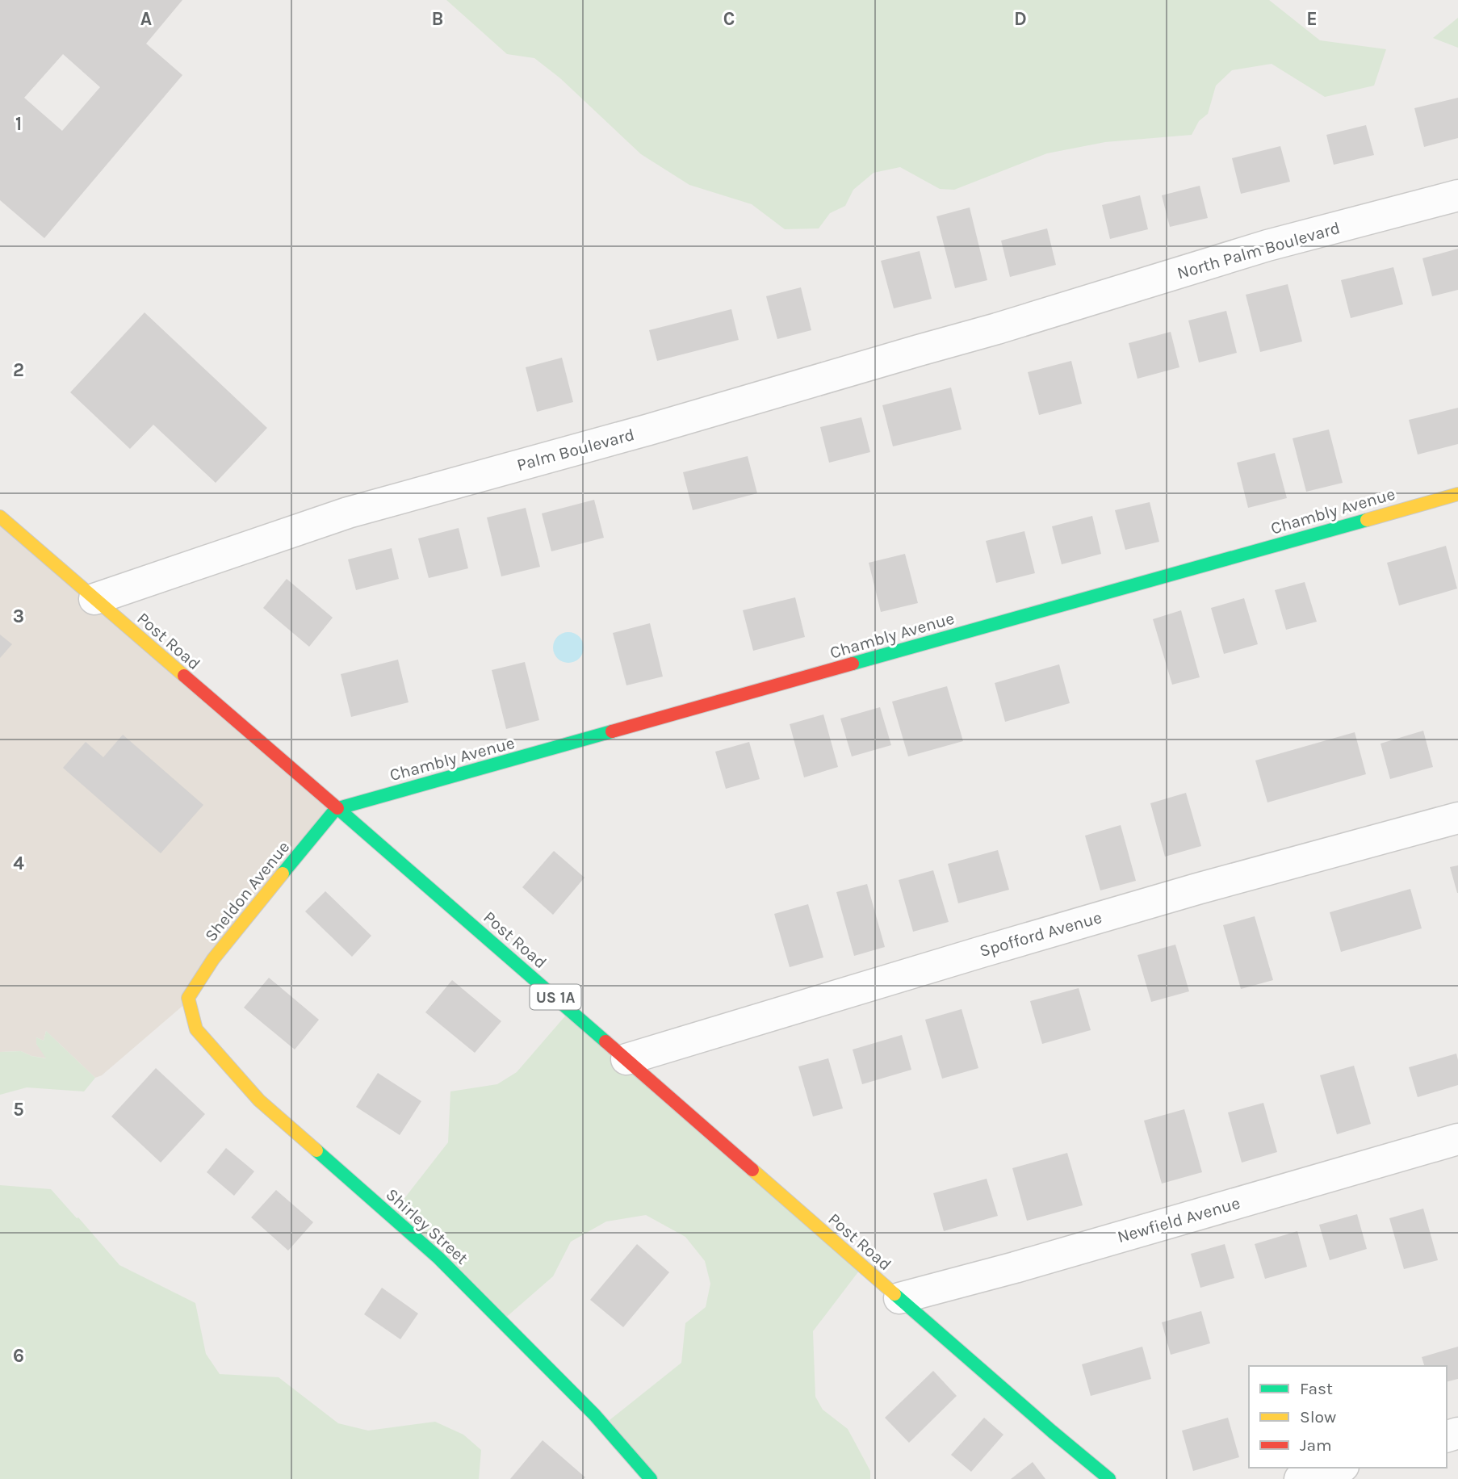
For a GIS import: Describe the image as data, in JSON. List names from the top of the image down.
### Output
{
  "streets": {
    "street": [
      "North Palm Boulevard",
      "Palm Boulevard",
      "Chambly Avenue",
      "Post Road",
      "Sheldon Avenue",
      "Spofford Avenue",
      "US 1A",
      "Newfield Avenue",
      "Shirley Street"
    ]
  },
  "crossings": [
    ["North Palm Boulevard", "Palm Boulevard"],
    ["Palm Boulevard", "Post Road"],
    ["Chambly Avenue", "Post Road"],
    ["Chambly Avenue", "Sheldon Avenue"],
    ["Post Road", "Sheldon Avenue"],
    ["Post Road", "Spofford Avenue"],
    ["Post Road", "Newfield Avenue"],
    ["Sheldon Avenue", "Shirley Street"]
  ],
  "legend": ["Fast", "Slow", "Jam"],
  "grid": {
    "columns": [
      "A",
      "B",
      "C",
      "D",
      "E"
    ],
    "rows": [
      "1",
      "2",
      "3",
      "4",
      "5",
      "6"
    ]
  }
}
